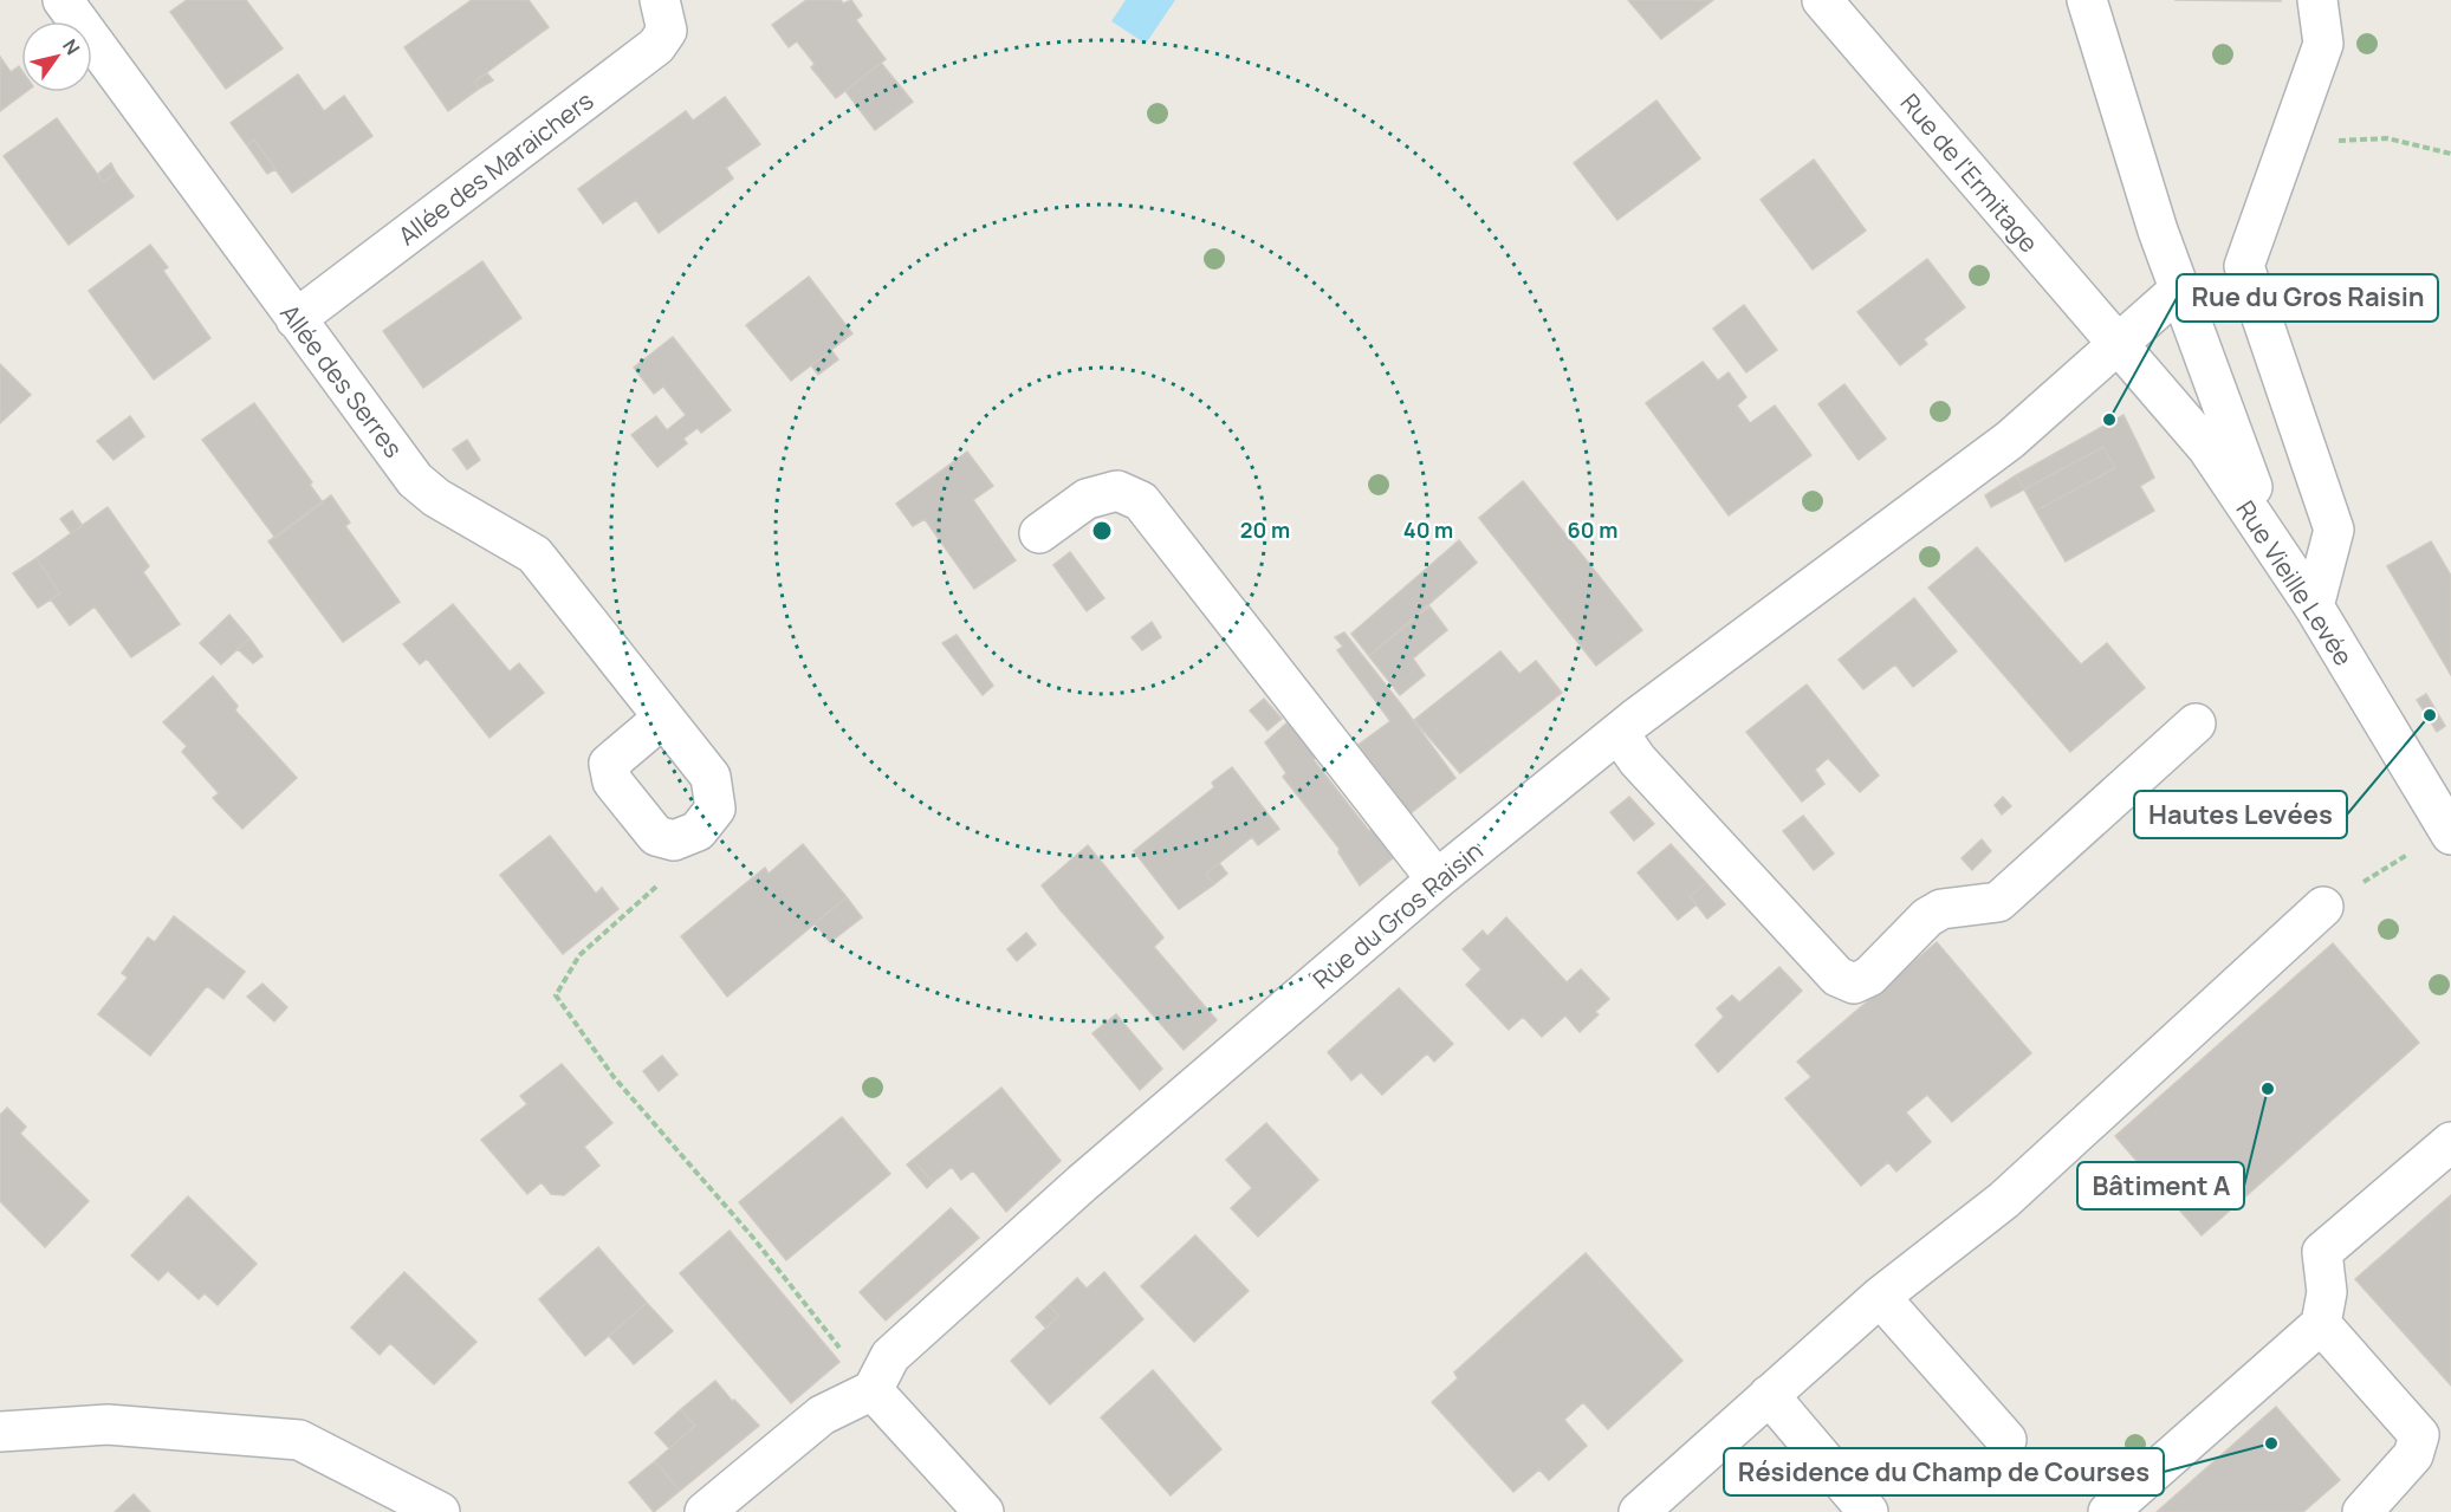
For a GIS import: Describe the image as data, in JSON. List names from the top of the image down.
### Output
{
  "streets": {
    "street": [
      "Allée des Maraichers",
      "Rue de l'Ermitage",
      "Allée des Serres",
      "Rue Vieille Levée",
      "Rue du Gros Raisin"
    ]
  },
  "crossings": [
    ["Allée des Maraichers", "Allée des Serres"],
    ["Rue de l'Ermitage", "Rue Vieille Levée"],
    ["Rue de l'Ermitage", "Rue du Gros Raisin"],
    ["Rue Vieille Levée", "Rue du Gros Raisin"]
  ],
  "places": [
    "Rue du Gros Raisin",
    "Hautes Levées",
    "Bâtiment A",
    "Résidence du Champ de Courses"
  ],
  "north": "top right",
  "rings": ["20 m", "40 m", "60 m"]
}
